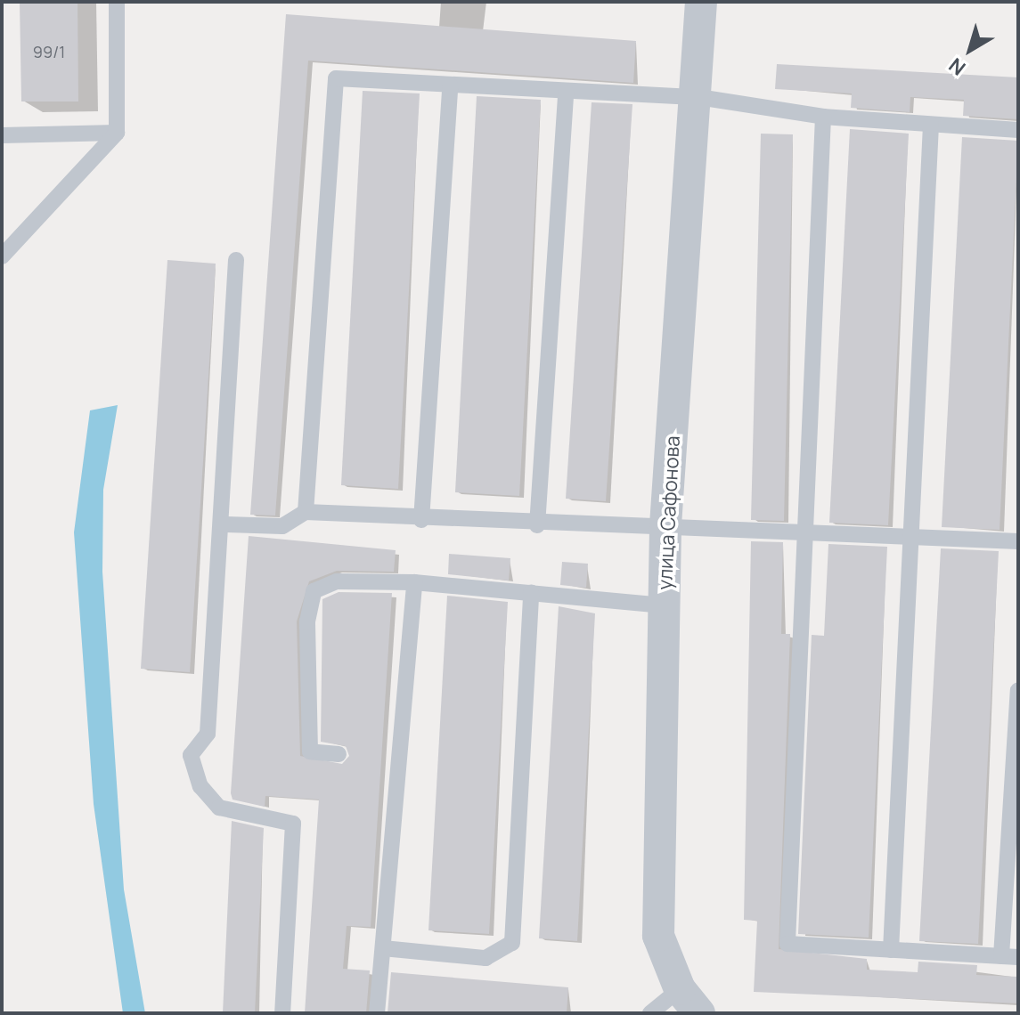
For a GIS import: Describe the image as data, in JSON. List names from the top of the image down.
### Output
{
  "streets": {
    "street": ["улица Сафонова"]
  },
  "house_numbers": ["99/1"],
  "north": "bottom left"
}
